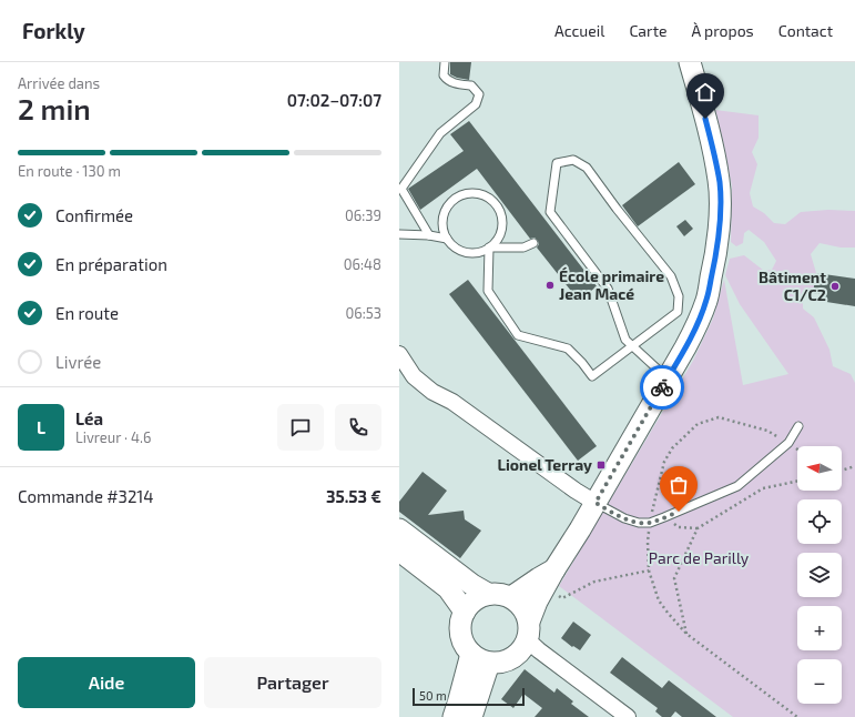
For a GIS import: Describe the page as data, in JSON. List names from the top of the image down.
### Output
{
  "parks": ["Parc de Parilly"],
  "places": {
    "other": ["École primaire Jean Macé", "Bâtiment C1/C2"],
    "transit": ["Lionel Terray"]
  },
  "scale_bar": "50 m",
  "north": "left",
  "page": {
    "header": "Forkly",
    "nav": [
      "Accueil",
      "Carte",
      "À propos",
      "Contact"
    ],
    "heading": ["2 min", "Arrivée dans", "07:02–07:07"],
    "panel": [
      "Léa",
      "Livreur · 4.6",
      "Commande #3214",
      "35.53 €"
    ],
    "bar": "En route · 130 m",
    "list": [
      ["Confirmée", "06:39"],
      ["En préparation", "06:48"],
      ["En route", "06:53"],
      "Livrée"
    ],
    "round": "L",
    "map_buttons": ["+", "−"],
    "buttons": ["Aide", "Partager"],
    "scale": "50 m"
  }
}
